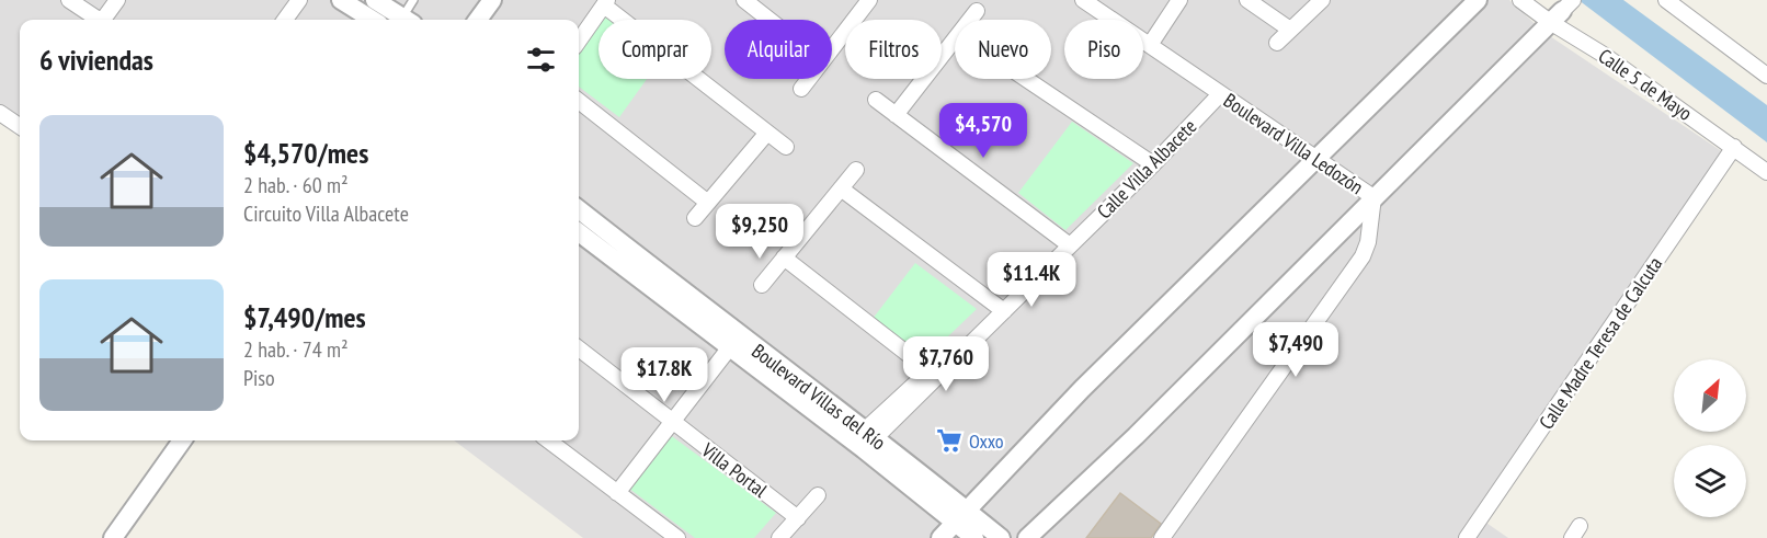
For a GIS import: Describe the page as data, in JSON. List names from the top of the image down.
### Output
{
  "streets": {
    "street": [
      "Calle 5 de Mayo",
      "Boulevard Villa Ledozón",
      "Calle Villa Albacete",
      "Calle Madre Teresa de Calcuta",
      "Boulevard Villas del Río",
      "Villa Portal"
    ]
  },
  "crossings": [
    ["Calle 5 de Mayo", "Calle Madre Teresa de Calcuta"],
    ["Boulevard Villa Ledozón", "Calle Villa Albacete"],
    ["Calle Villa Albacete", "Boulevard Villas del Río"]
  ],
  "places": {
    "supermarket": ["Oxxo"]
  },
  "north": "top right",
  "page": {
    "chip": [
      "Comprar",
      "Alquilar",
      "Filtros",
      "Nuevo",
      "Piso"
    ],
    "heading": "6 viviendas",
    "list": [
      {
        "name": "$4,570/mes",
        "note": "2 hab. · 60 m² · Circuito Villa Albacete"
      },
      {
        "name": "$7,490/mes",
        "note": "2 hab. · 74 m² · Piso"
      }
    ],
    "price": [
      "$4,570",
      "$9,250",
      "$11.4K",
      "$7,490",
      "$7,760",
      "$17.8K"
    ]
  }
}
